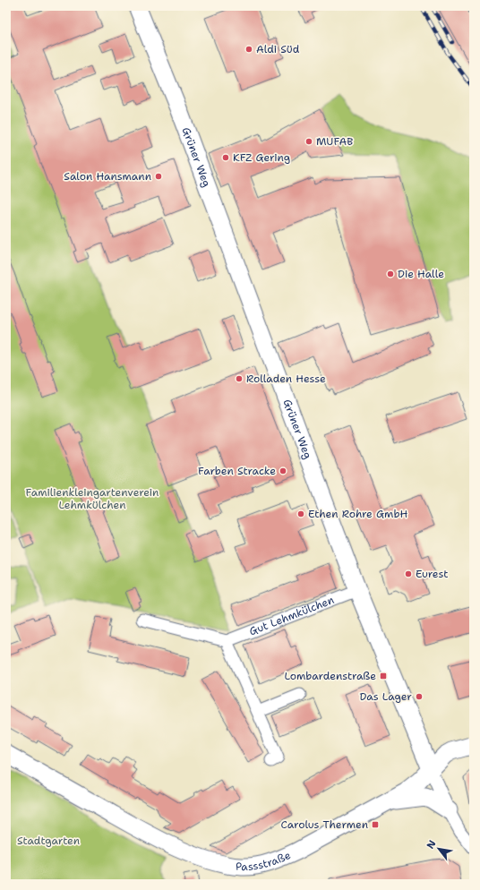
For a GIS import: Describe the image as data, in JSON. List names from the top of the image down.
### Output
{
  "streets": {
    "street": ["Grüner Weg", "Gut Lehmkülchen", "Passstraße"]
  },
  "crossings": [
    ["Grüner Weg", "Gut Lehmkülchen"],
    ["Grüner Weg", "Passstraße"]
  ],
  "parks": ["Familienkleingartenverein Lehmkülchen", "Stadtgarten"],
  "places": {
    "other": [
      "Aldi Süd",
      "MUFAB",
      "KFZ Gering",
      "Salon Hansmann",
      "Die Halle",
      "Rolladen Hesse",
      "Farben Stracke",
      "Ethen Rohre GmbH",
      "Eurest",
      "Das Lager"
    ],
    "transit": ["Lombardenstraße", "Carolus Thermen"]
  },
  "north": "top left"
}
